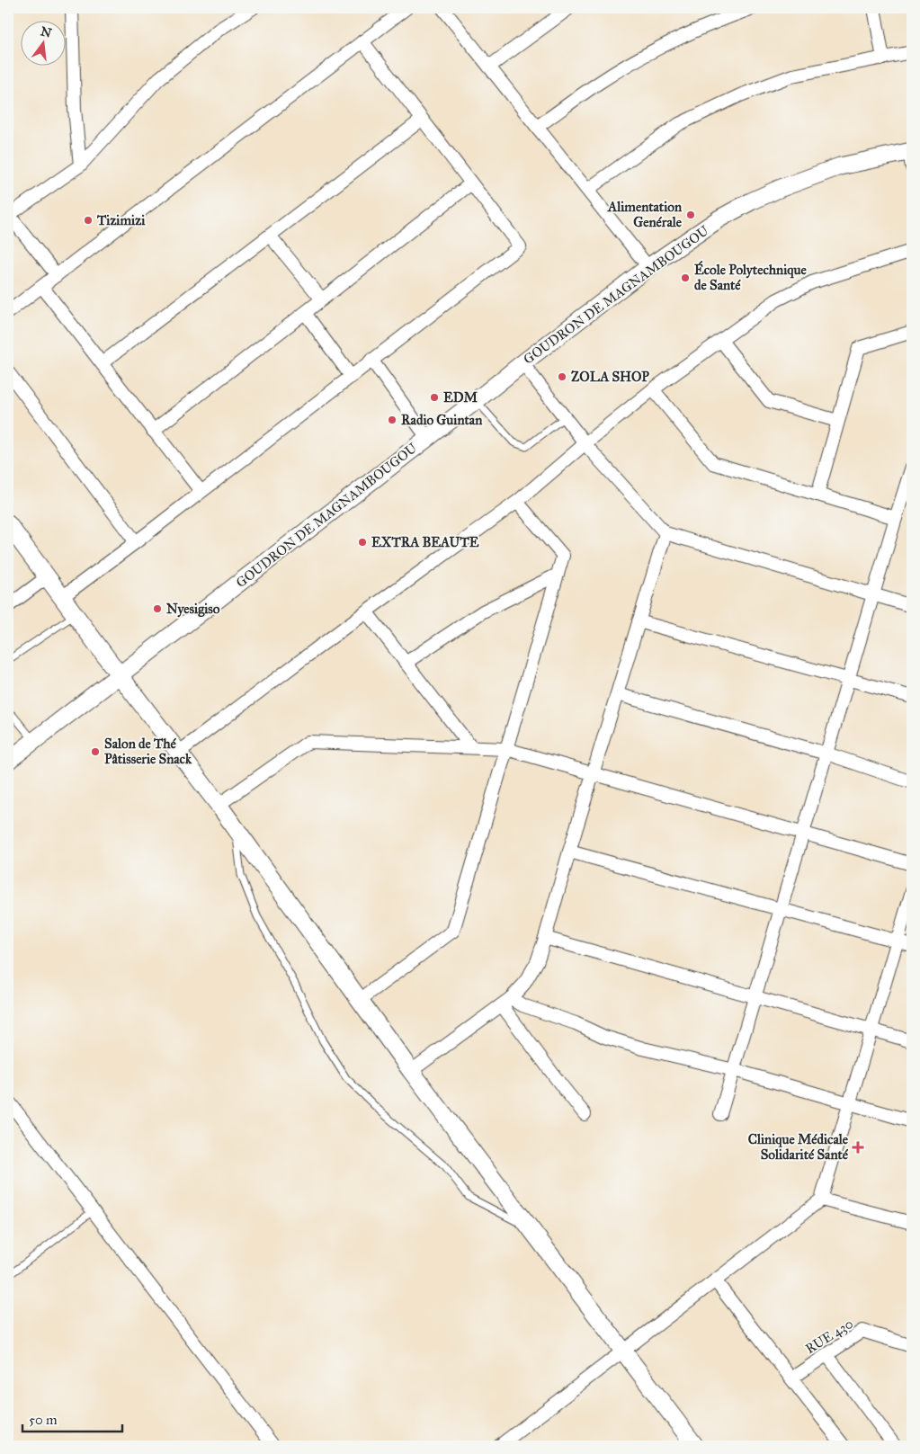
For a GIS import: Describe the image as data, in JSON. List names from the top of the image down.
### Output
{
  "streets": {
    "street": ["GOUDRON DE MAGNAMBOUGOU", "RUE 430"]
  },
  "places": {
    "other": [
      "Alimentation Genérale",
      "Tizimizi",
      "École Polytechnique de Santé",
      "ZOLA SHOP",
      "EDM",
      "Radio Guintan",
      "EXTRA BEAUTE",
      "Nyesigiso",
      "Salon de Thé Pâtisserie Snack"
    ],
    "health": ["Clinique Médicale Solidarité Santé"]
  },
  "scale_bar": "50 m",
  "north": "top"
}
